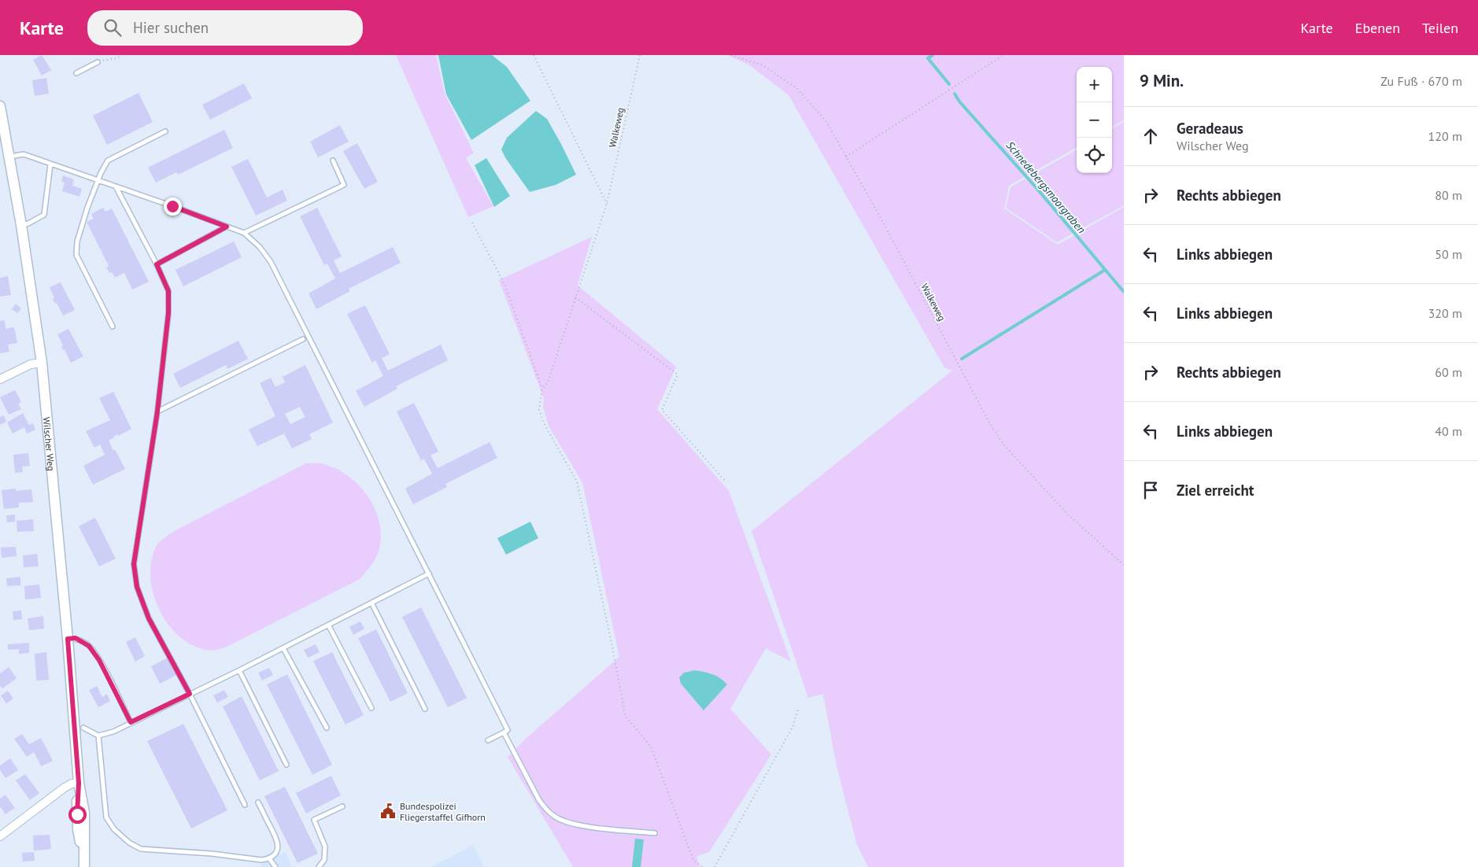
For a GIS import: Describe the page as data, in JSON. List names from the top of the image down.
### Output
{
  "streets": {
    "street": ["Wilscher Weg"],
    "path": ["Walkeweg"]
  },
  "water": ["Schnedebergsmoorgraben"],
  "places": {
    "public building": ["Bundespolizei Fliegerstaffel Gifhorn"]
  },
  "page": {
    "header": "Karte",
    "search": "Hier suchen",
    "nav": ["Karte", "Ebenen", "Teilen"],
    "heading": ["9 Min.", "Zu Fuß · 670 m"],
    "map_buttons": ["+", "−"],
    "list": [
      ["Geradeaus", "Wilscher Weg", "120 m"],
      ["Rechts abbiegen", "80 m"],
      ["Links abbiegen", "50 m"],
      ["Links abbiegen", "320 m"],
      ["Rechts abbiegen", "60 m"],
      ["Links abbiegen", "40 m"],
      "Ziel erreicht"
    ]
  }
}
